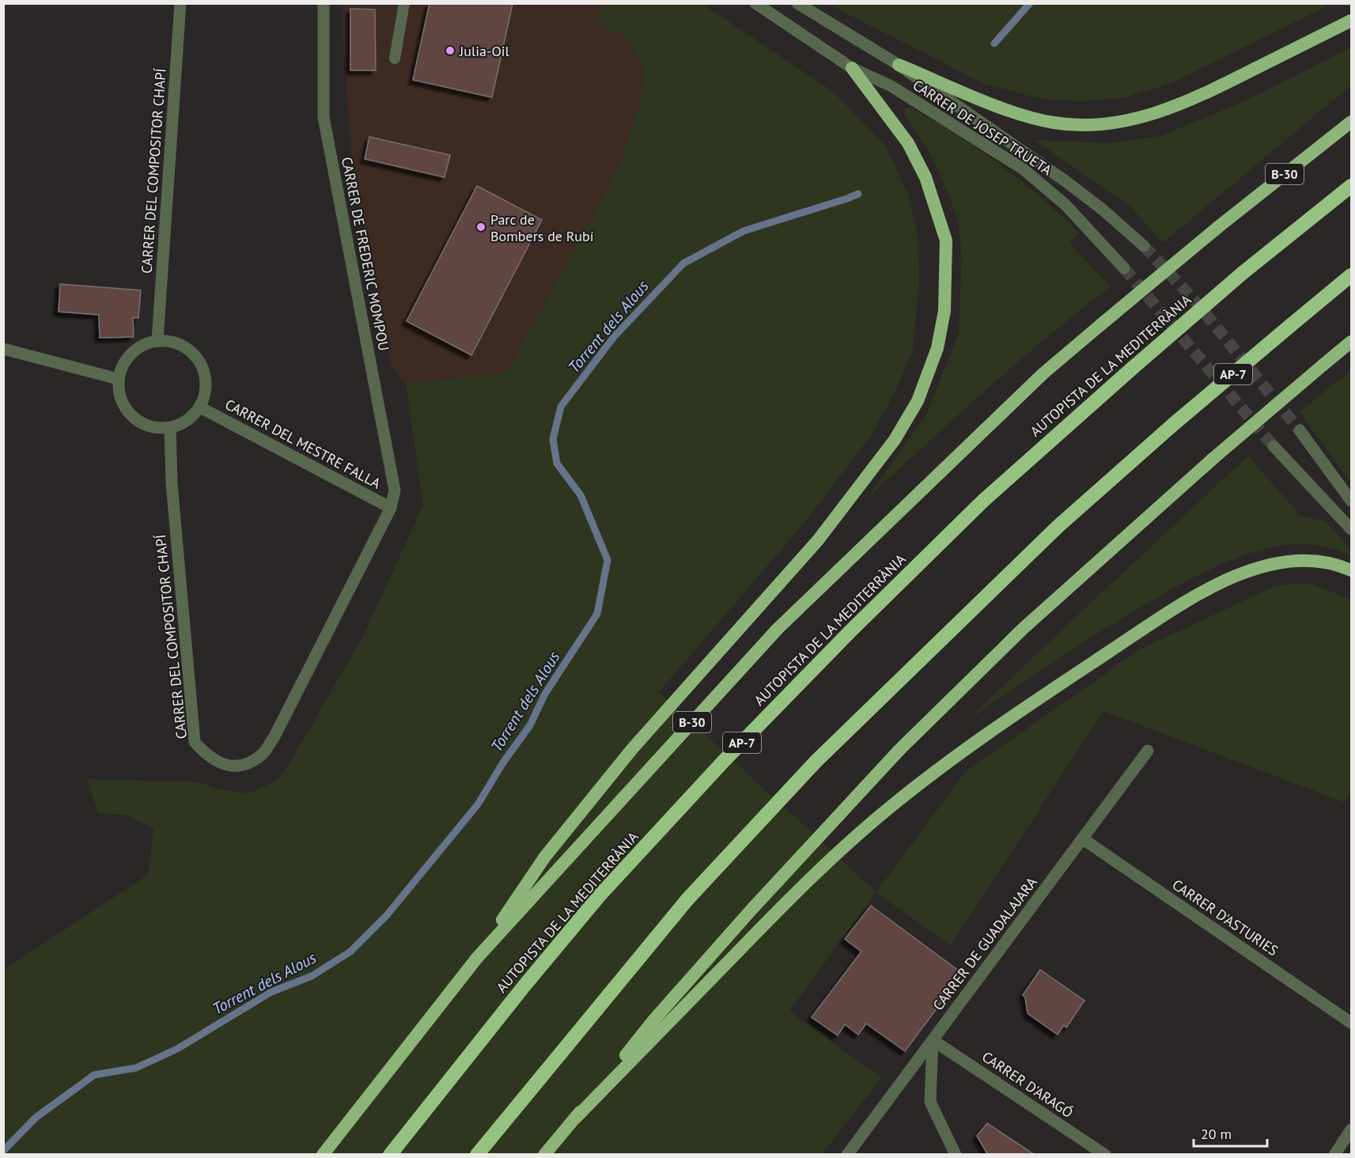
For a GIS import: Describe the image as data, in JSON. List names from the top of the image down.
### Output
{
  "streets": {
    "highway": ["B-30", "AUTOPISTA DE LA MEDITERRÀNIA", "AP-7"],
    "street": [
      "CARRER DE JOSEP TRUETA",
      "CARRER DEL COMPOSITOR CHAPÍ",
      "CARRER DE FREDERIC MOMPOU",
      "CARRER DEL MESTRE FALLA",
      "CARRER D'ASTURIES",
      "CARRER DE GUADALAJARA",
      "CARRER D'ARAGÓ"
    ]
  },
  "crossings": [
    ["CARRER DEL COMPOSITOR CHAPÍ", "CARRER DE FREDERIC MOMPOU"],
    ["CARRER DEL COMPOSITOR CHAPÍ", "CARRER DEL MESTRE FALLA"],
    ["CARRER DE FREDERIC MOMPOU", "CARRER DEL MESTRE FALLA"],
    ["CARRER D'ASTURIES", "CARRER DE GUADALAJARA"],
    ["CARRER DE GUADALAJARA", "CARRER D'ARAGÓ"]
  ],
  "water": ["Torrent dels Alous"],
  "places": ["Julia-Oil", "Parc de Bombers de Rubí"],
  "scale_bar": "20 m"
}
